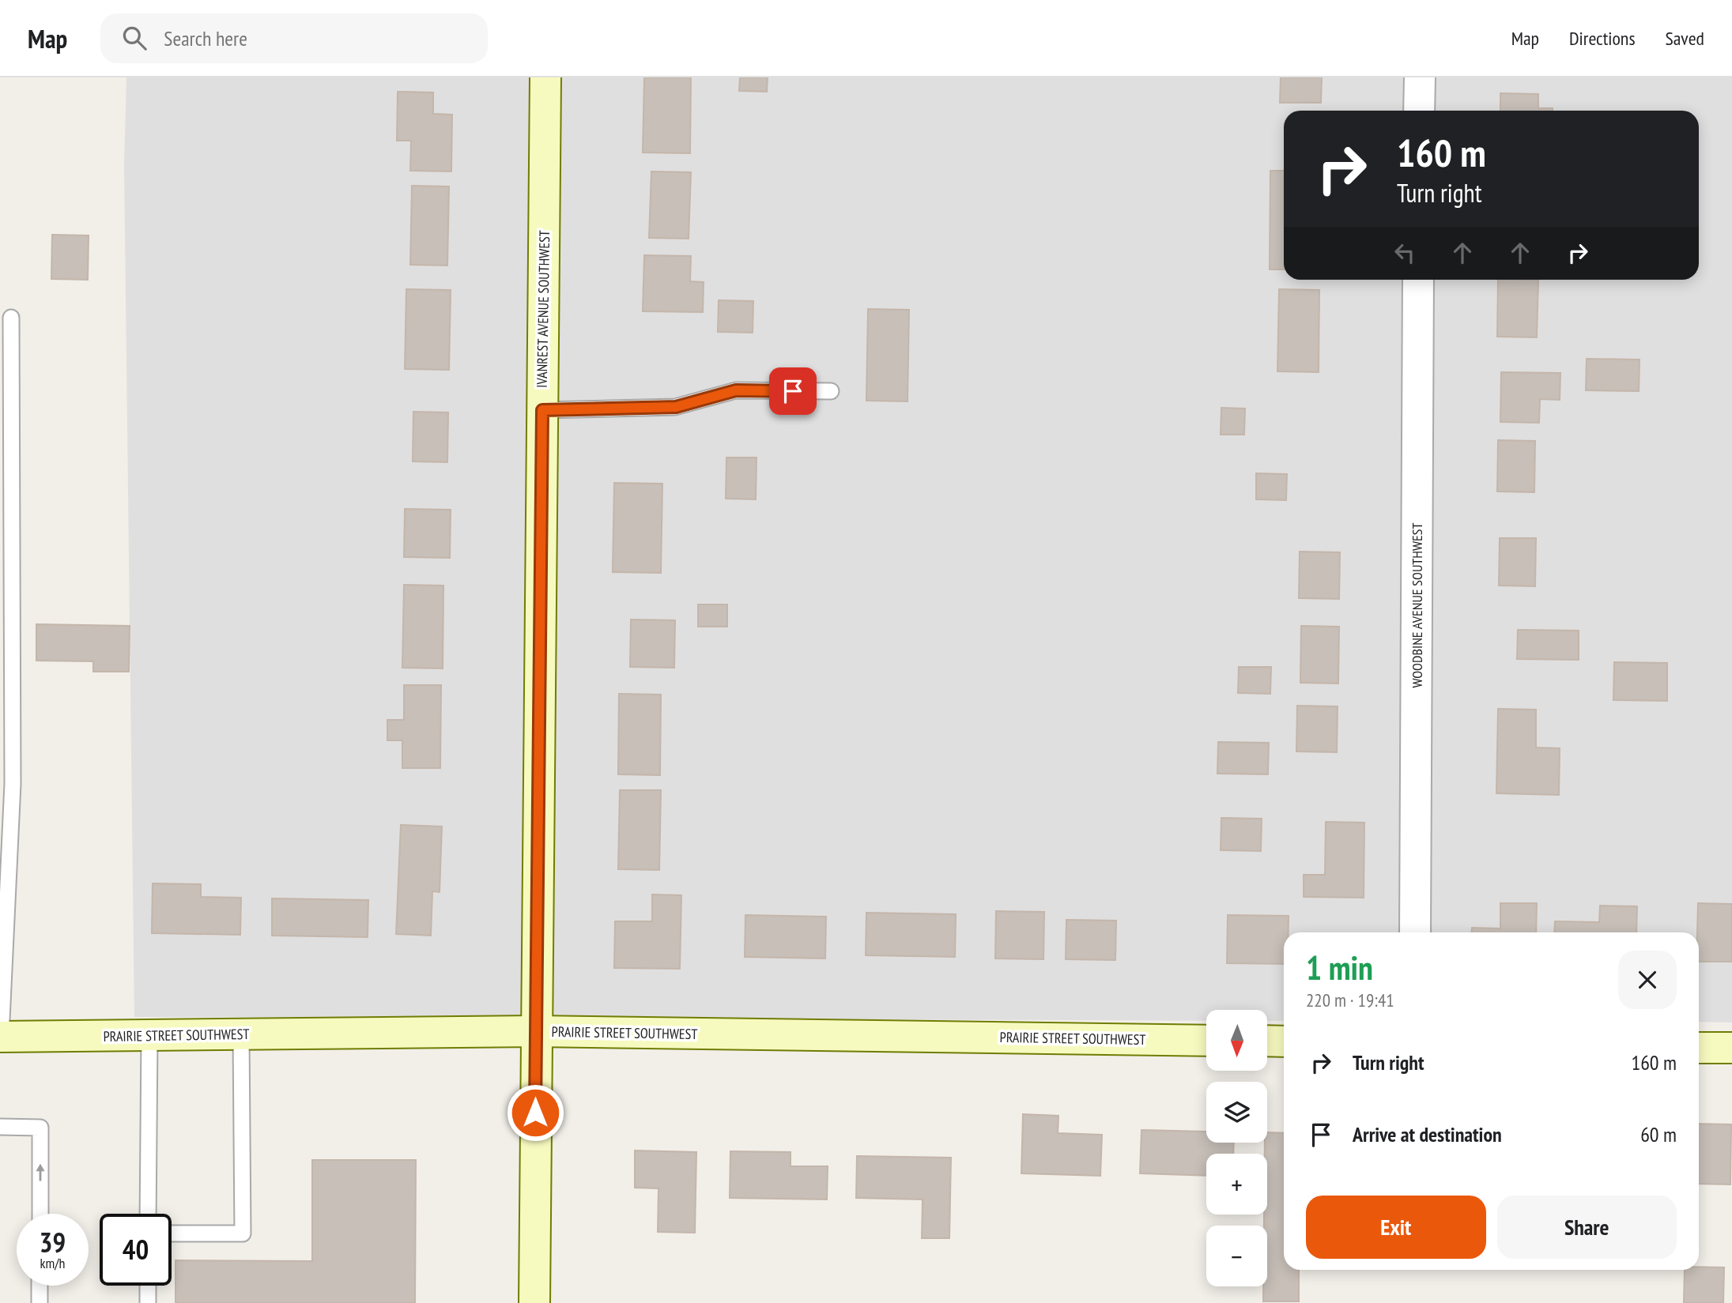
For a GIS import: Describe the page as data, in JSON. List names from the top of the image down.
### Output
{
  "streets": {
    "street": ["IVANREST AVENUE SOUTHWEST", "WOODBINE AVENUE SOUTHWEST", "PRAIRIE STREET SOUTHWEST"]
  },
  "crossings": [
    ["IVANREST AVENUE SOUTHWEST", "PRAIRIE STREET SOUTHWEST"]
  ],
  "north": "bottom",
  "page": {
    "header": "Map",
    "search": "Search here",
    "nav": ["Map", "Directions", "Saved"],
    "turn": ["160 m", "Turn right"],
    "heading": ["1 min", "220 m · 19:41"],
    "map_buttons": ["+", "−"],
    "list": [
      {
        "name": "Turn right",
        "value": "160 m"
      },
      {
        "name": "Arrive at destination",
        "value": "60 m"
      }
    ],
    "buttons": ["Exit", "Share"],
    "speed": "39 km/h",
    "limit": "40"
  }
}
